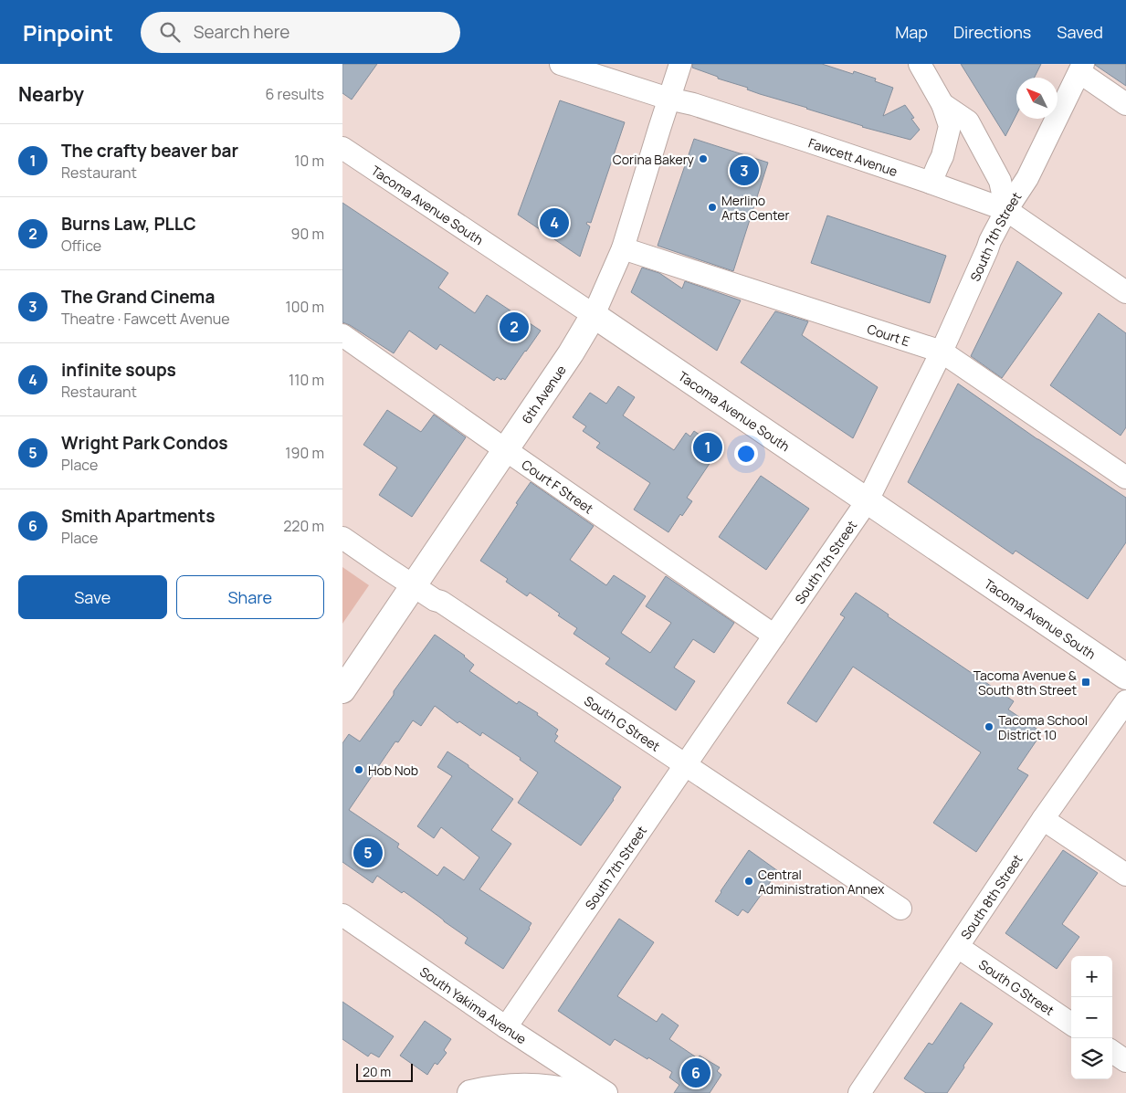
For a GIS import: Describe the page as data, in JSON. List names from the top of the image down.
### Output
{
  "streets": {
    "main road": ["Tacoma Avenue South", "6th Avenue"],
    "street": [
      "Fawcett Avenue",
      "South 7th Street",
      "Court E",
      "Court F Street",
      "South G Street",
      "South 8th Street",
      "South Yakima Avenue"
    ]
  },
  "crossings": [
    ["Fawcett Avenue", "South 7th Street"],
    ["Fawcett Avenue", "6th Avenue"],
    ["Tacoma Avenue South", "South 7th Street"],
    ["Tacoma Avenue South", "6th Avenue"],
    ["South 7th Street", "Court E"],
    ["South 7th Street", "Court F Street"],
    ["South 7th Street", "South G Street"],
    ["South 7th Street", "South Yakima Avenue"],
    ["Court E", "6th Avenue"],
    ["6th Avenue", "Court F Street"],
    ["6th Avenue", "South G Street"],
    ["South G Street", "South 8th Street"]
  ],
  "places": {
    "other": [
      "Corina Bakery",
      "Merlino Arts Center",
      "Tacoma School District 10",
      "Hob Nob",
      "Central Administration Annex"
    ],
    "transit": ["Tacoma Avenue & South 8th Street"]
  },
  "scale_bar": "20 m",
  "north": "top left",
  "page": {
    "header": "Pinpoint",
    "search": "Search here",
    "nav": ["Map", "Directions", "Saved"],
    "heading": ["Nearby", "6 results"],
    "list": [
      {
        "mark": "1",
        "name": "The crafty beaver bar",
        "note": "Restaurant",
        "value": "10 m"
      },
      {
        "mark": "2",
        "name": "Burns Law, PLLC",
        "note": "Office",
        "value": "90 m"
      },
      {
        "mark": "3",
        "name": "The Grand Cinema",
        "note": "Theatre · Fawcett Avenue",
        "value": "100 m"
      },
      {
        "mark": "4",
        "name": "infinite soups",
        "note": "Restaurant",
        "value": "110 m"
      },
      {
        "mark": "5",
        "name": "Wright Park Condos",
        "note": "Place",
        "value": "190 m"
      },
      {
        "mark": "6",
        "name": "Smith Apartments",
        "note": "Place",
        "value": "220 m"
      }
    ],
    "pins": [
      "3",
      "4",
      "2",
      "1",
      "5",
      "6"
    ],
    "buttons": ["Save", "Share"],
    "map_buttons": ["+", "−"],
    "scale": "20 m"
  }
}
